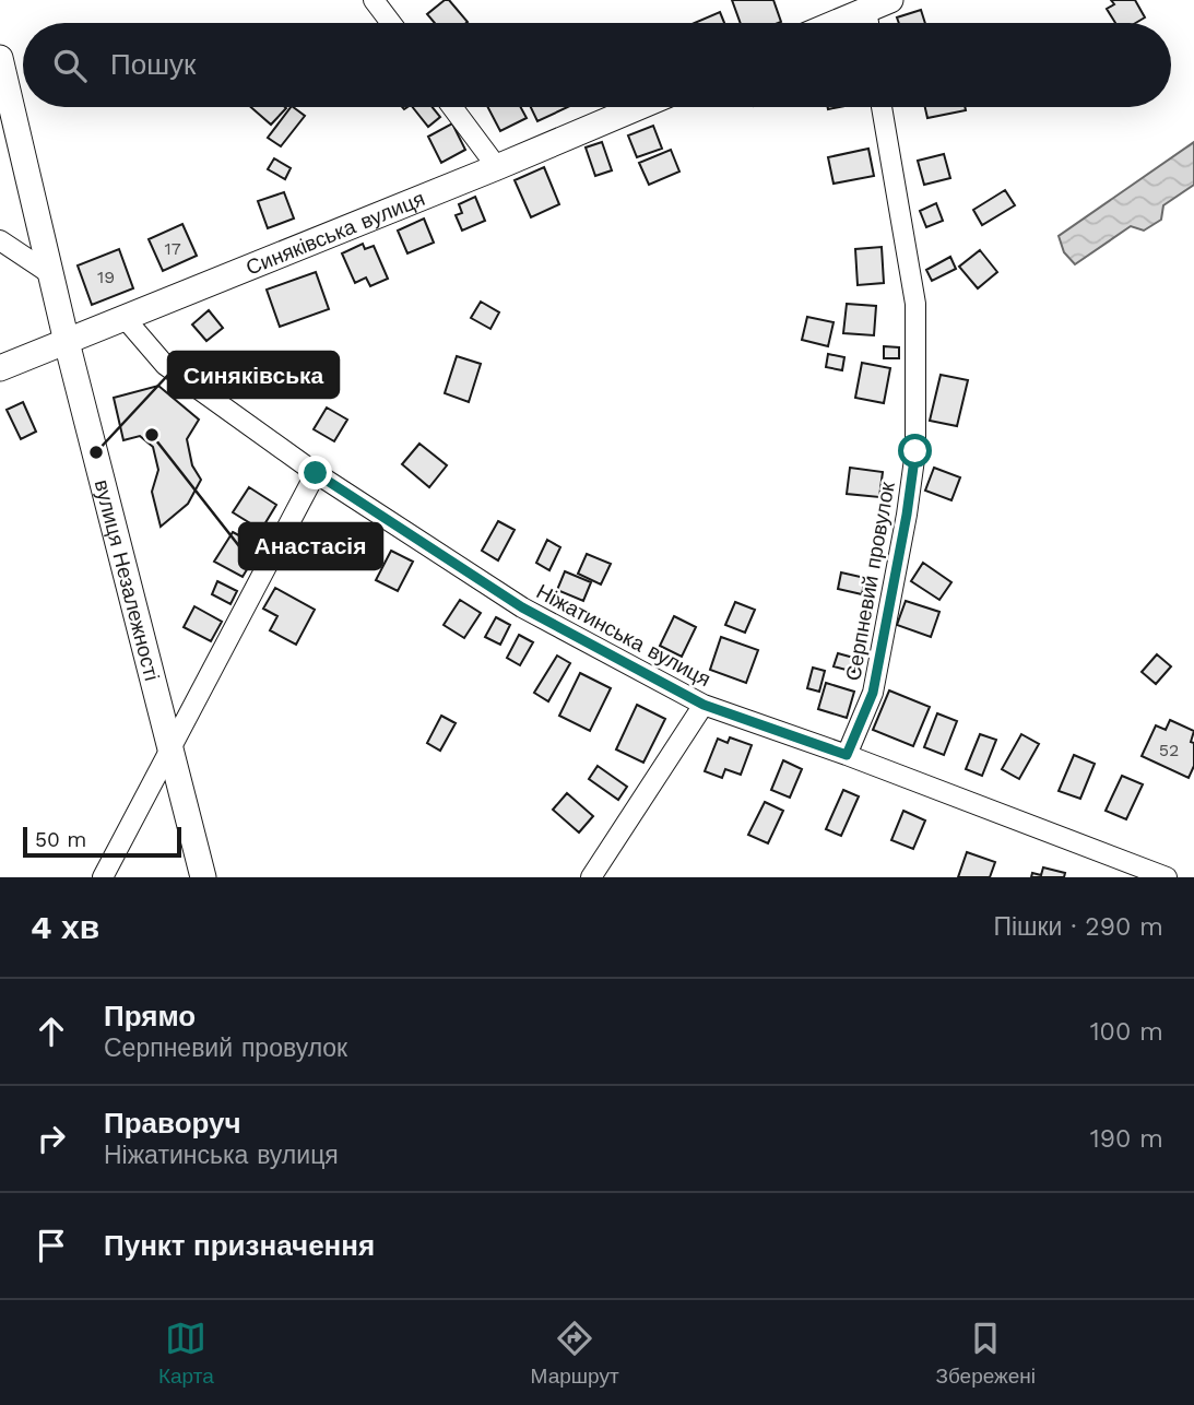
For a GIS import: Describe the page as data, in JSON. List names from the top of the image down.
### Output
{
  "streets": {
    "street": [
      "Синяківська вулиця",
      "вулиця Незалежності",
      "Серпневий провулок",
      "Ніжатинська вулиця"
    ]
  },
  "crossings": [
    ["Синяківська вулиця", "вулиця Незалежності"],
    ["Синяківська вулиця", "Ніжатинська вулиця"],
    ["Серпневий провулок", "Ніжатинська вулиця"]
  ],
  "places": ["Анастасія", "Синяківська"],
  "house_numbers": ["17", "19", "52"],
  "scale_bar": "50 m",
  "page": {
    "search": "Пошук",
    "scale": "50 m",
    "heading": ["4 хв", "Пішки · 290 m"],
    "list": [
      ["Прямо", "Серпневий провулок", "100 m"],
      ["Праворуч", "Ніжатинська вулиця", "190 m"],
      "Пункт призначення"
    ],
    "nav": ["Карта", "Маршрут", "Збережені"]
  }
}
